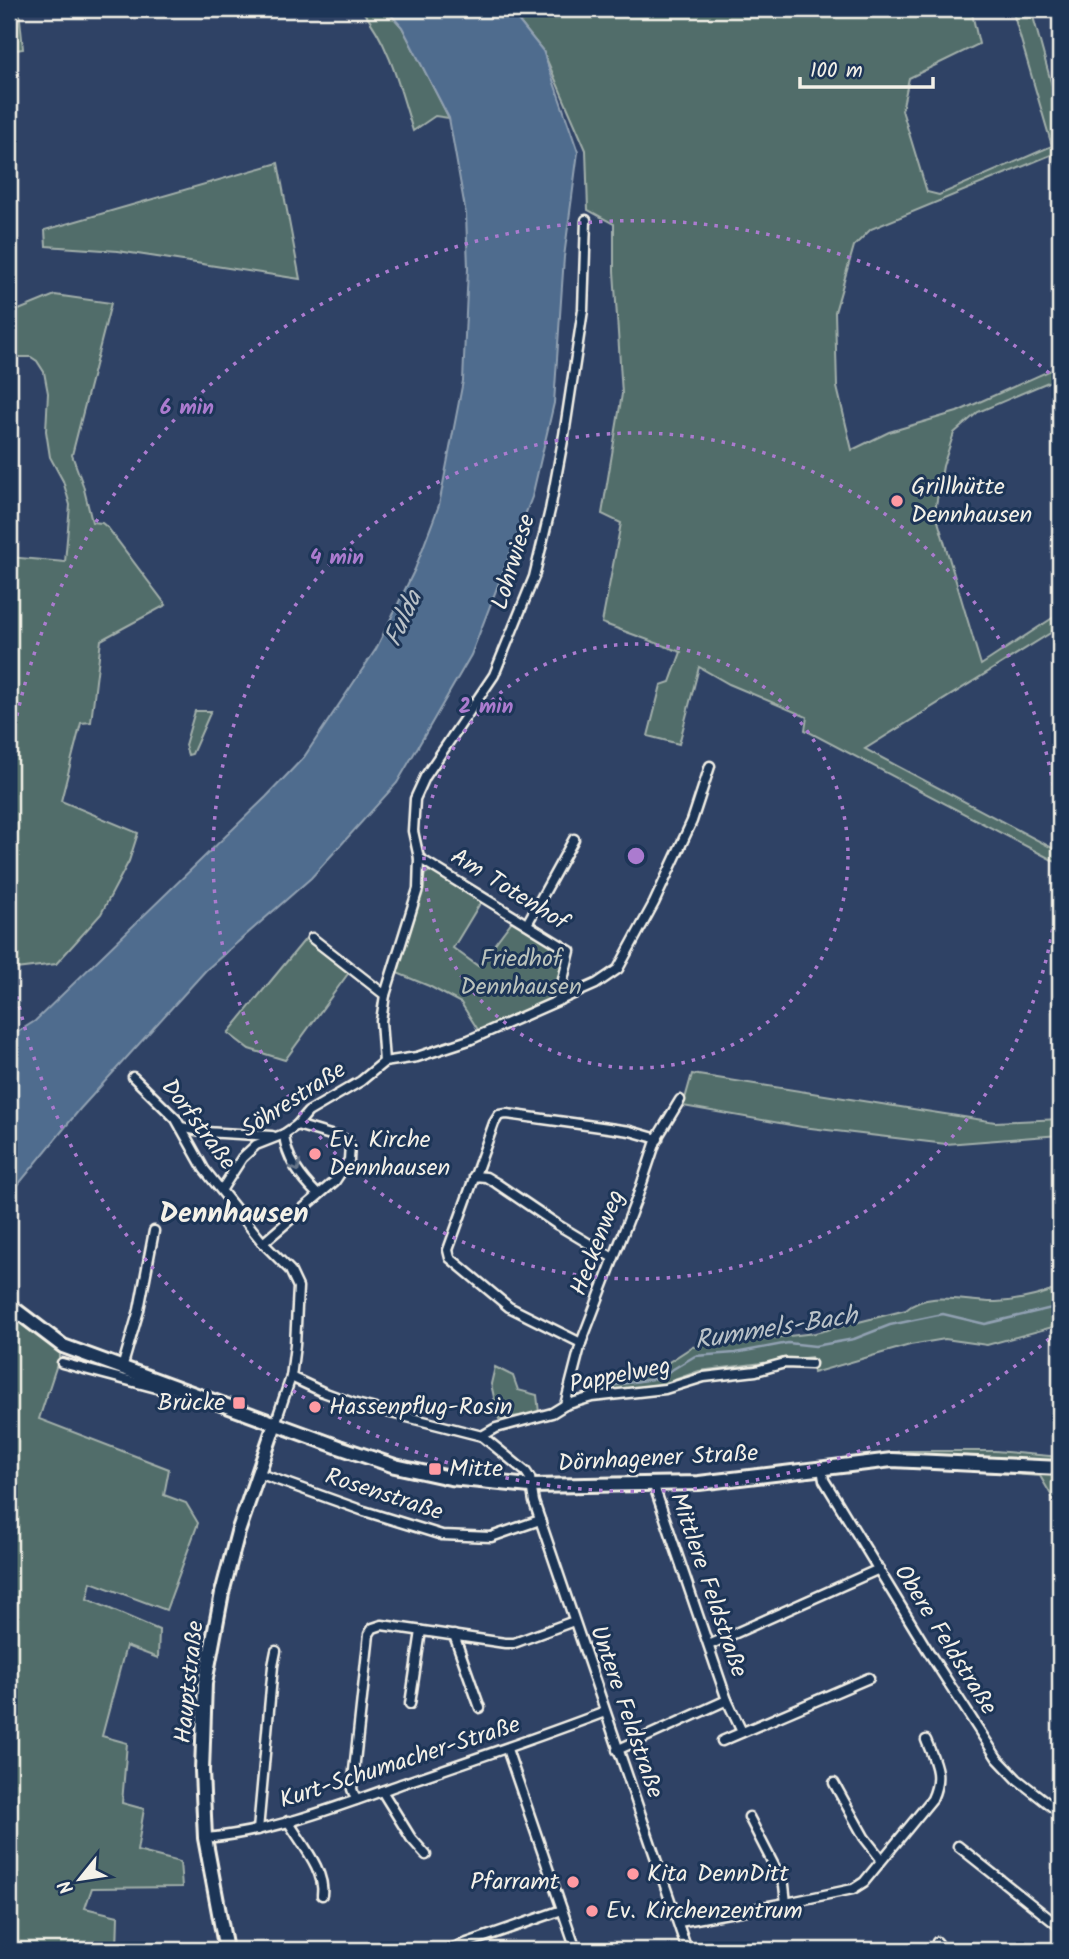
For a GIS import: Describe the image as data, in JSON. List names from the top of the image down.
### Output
{
  "streets": {
    "street": [
      "Lohrwiese",
      "Am Totenhof",
      "Söhrestraße",
      "Dorfstraße",
      "Heckenweg",
      "Pappelweg",
      "Dörnhagener Straße",
      "Rosenstraße",
      "Mittlere Feldstraße",
      "Obere Feldstraße",
      "Hauptstraße",
      "Untere Feldstraße",
      "Kurt-Schumacher-Straße"
    ]
  },
  "crossings": [
    ["Lohrwiese", "Am Totenhof"],
    ["Lohrwiese", "Söhrestraße"],
    ["Am Totenhof", "Söhrestraße"],
    ["Söhrestraße", "Dorfstraße"],
    ["Dorfstraße", "Dörnhagener Straße"],
    ["Dorfstraße", "Hauptstraße"],
    ["Heckenweg", "Pappelweg"],
    ["Pappelweg", "Dörnhagener Straße"],
    ["Dörnhagener Straße", "Mittlere Feldstraße"],
    ["Dörnhagener Straße", "Obere Feldstraße"],
    ["Dörnhagener Straße", "Untere Feldstraße"],
    ["Rosenstraße", "Hauptstraße"],
    ["Rosenstraße", "Untere Feldstraße"],
    ["Hauptstraße", "Kurt-Schumacher-Straße"],
    ["Untere Feldstraße", "Kurt-Schumacher-Straße"]
  ],
  "districts": ["Dennhausen"],
  "water": ["Fulda", "Rummels-Bach"],
  "parks": ["Friedhof Dennhausen"],
  "places": {
    "other": [
      "Grillhütte Dennhausen",
      "Ev. Kirche Dennhausen",
      "Hassenpflug-Rosin",
      "Kita DennDitt",
      "Pfarramt",
      "Ev. Kirchenzentrum"
    ],
    "transit": ["Brücke", "Mitte"]
  },
  "scale_bar": "100 m",
  "north": "bottom left",
  "rings": ["6 min", "4 min", "2 min"]
}
